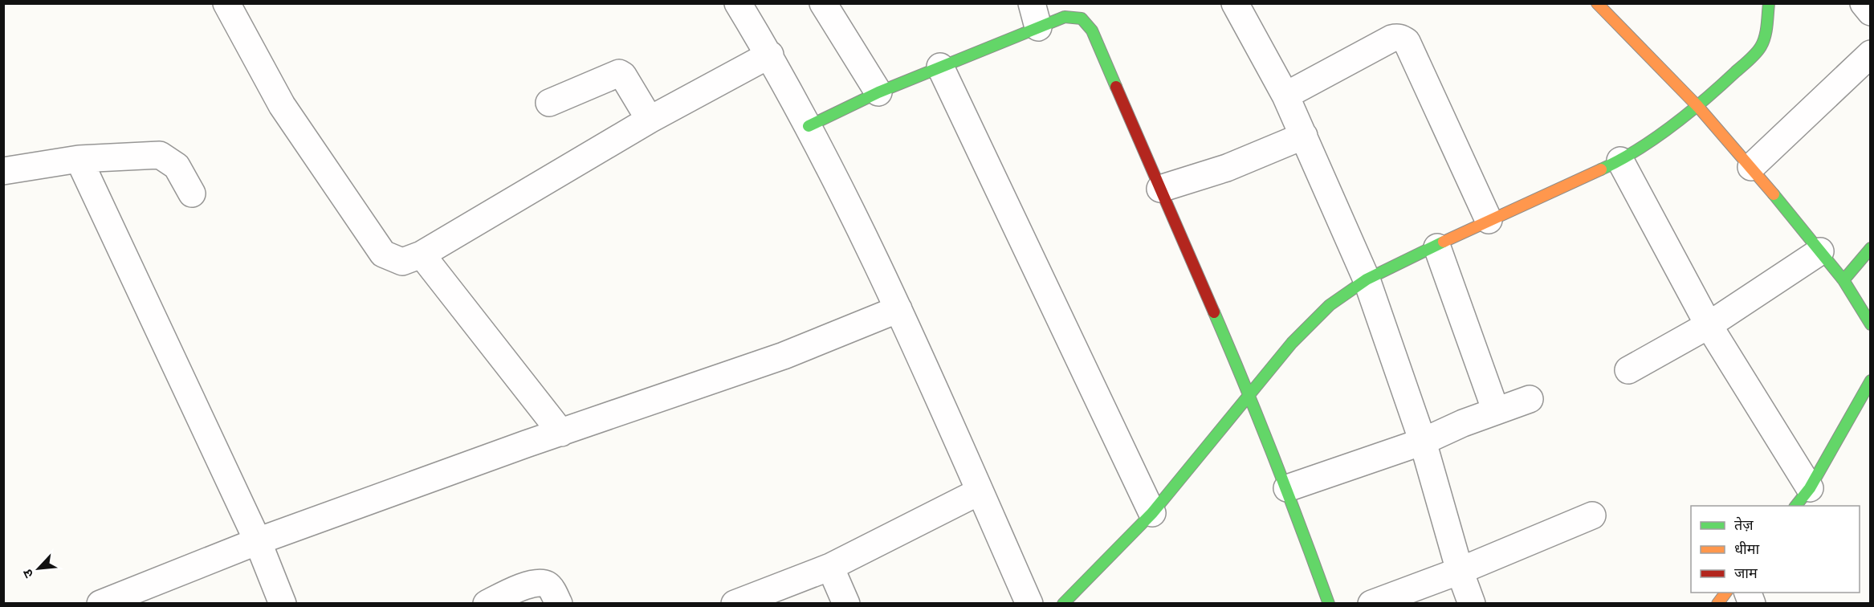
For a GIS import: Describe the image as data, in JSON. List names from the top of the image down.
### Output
{
  "legend": ["तेज़", "धीमा", "जाम"],
  "north": "bottom left"
}
